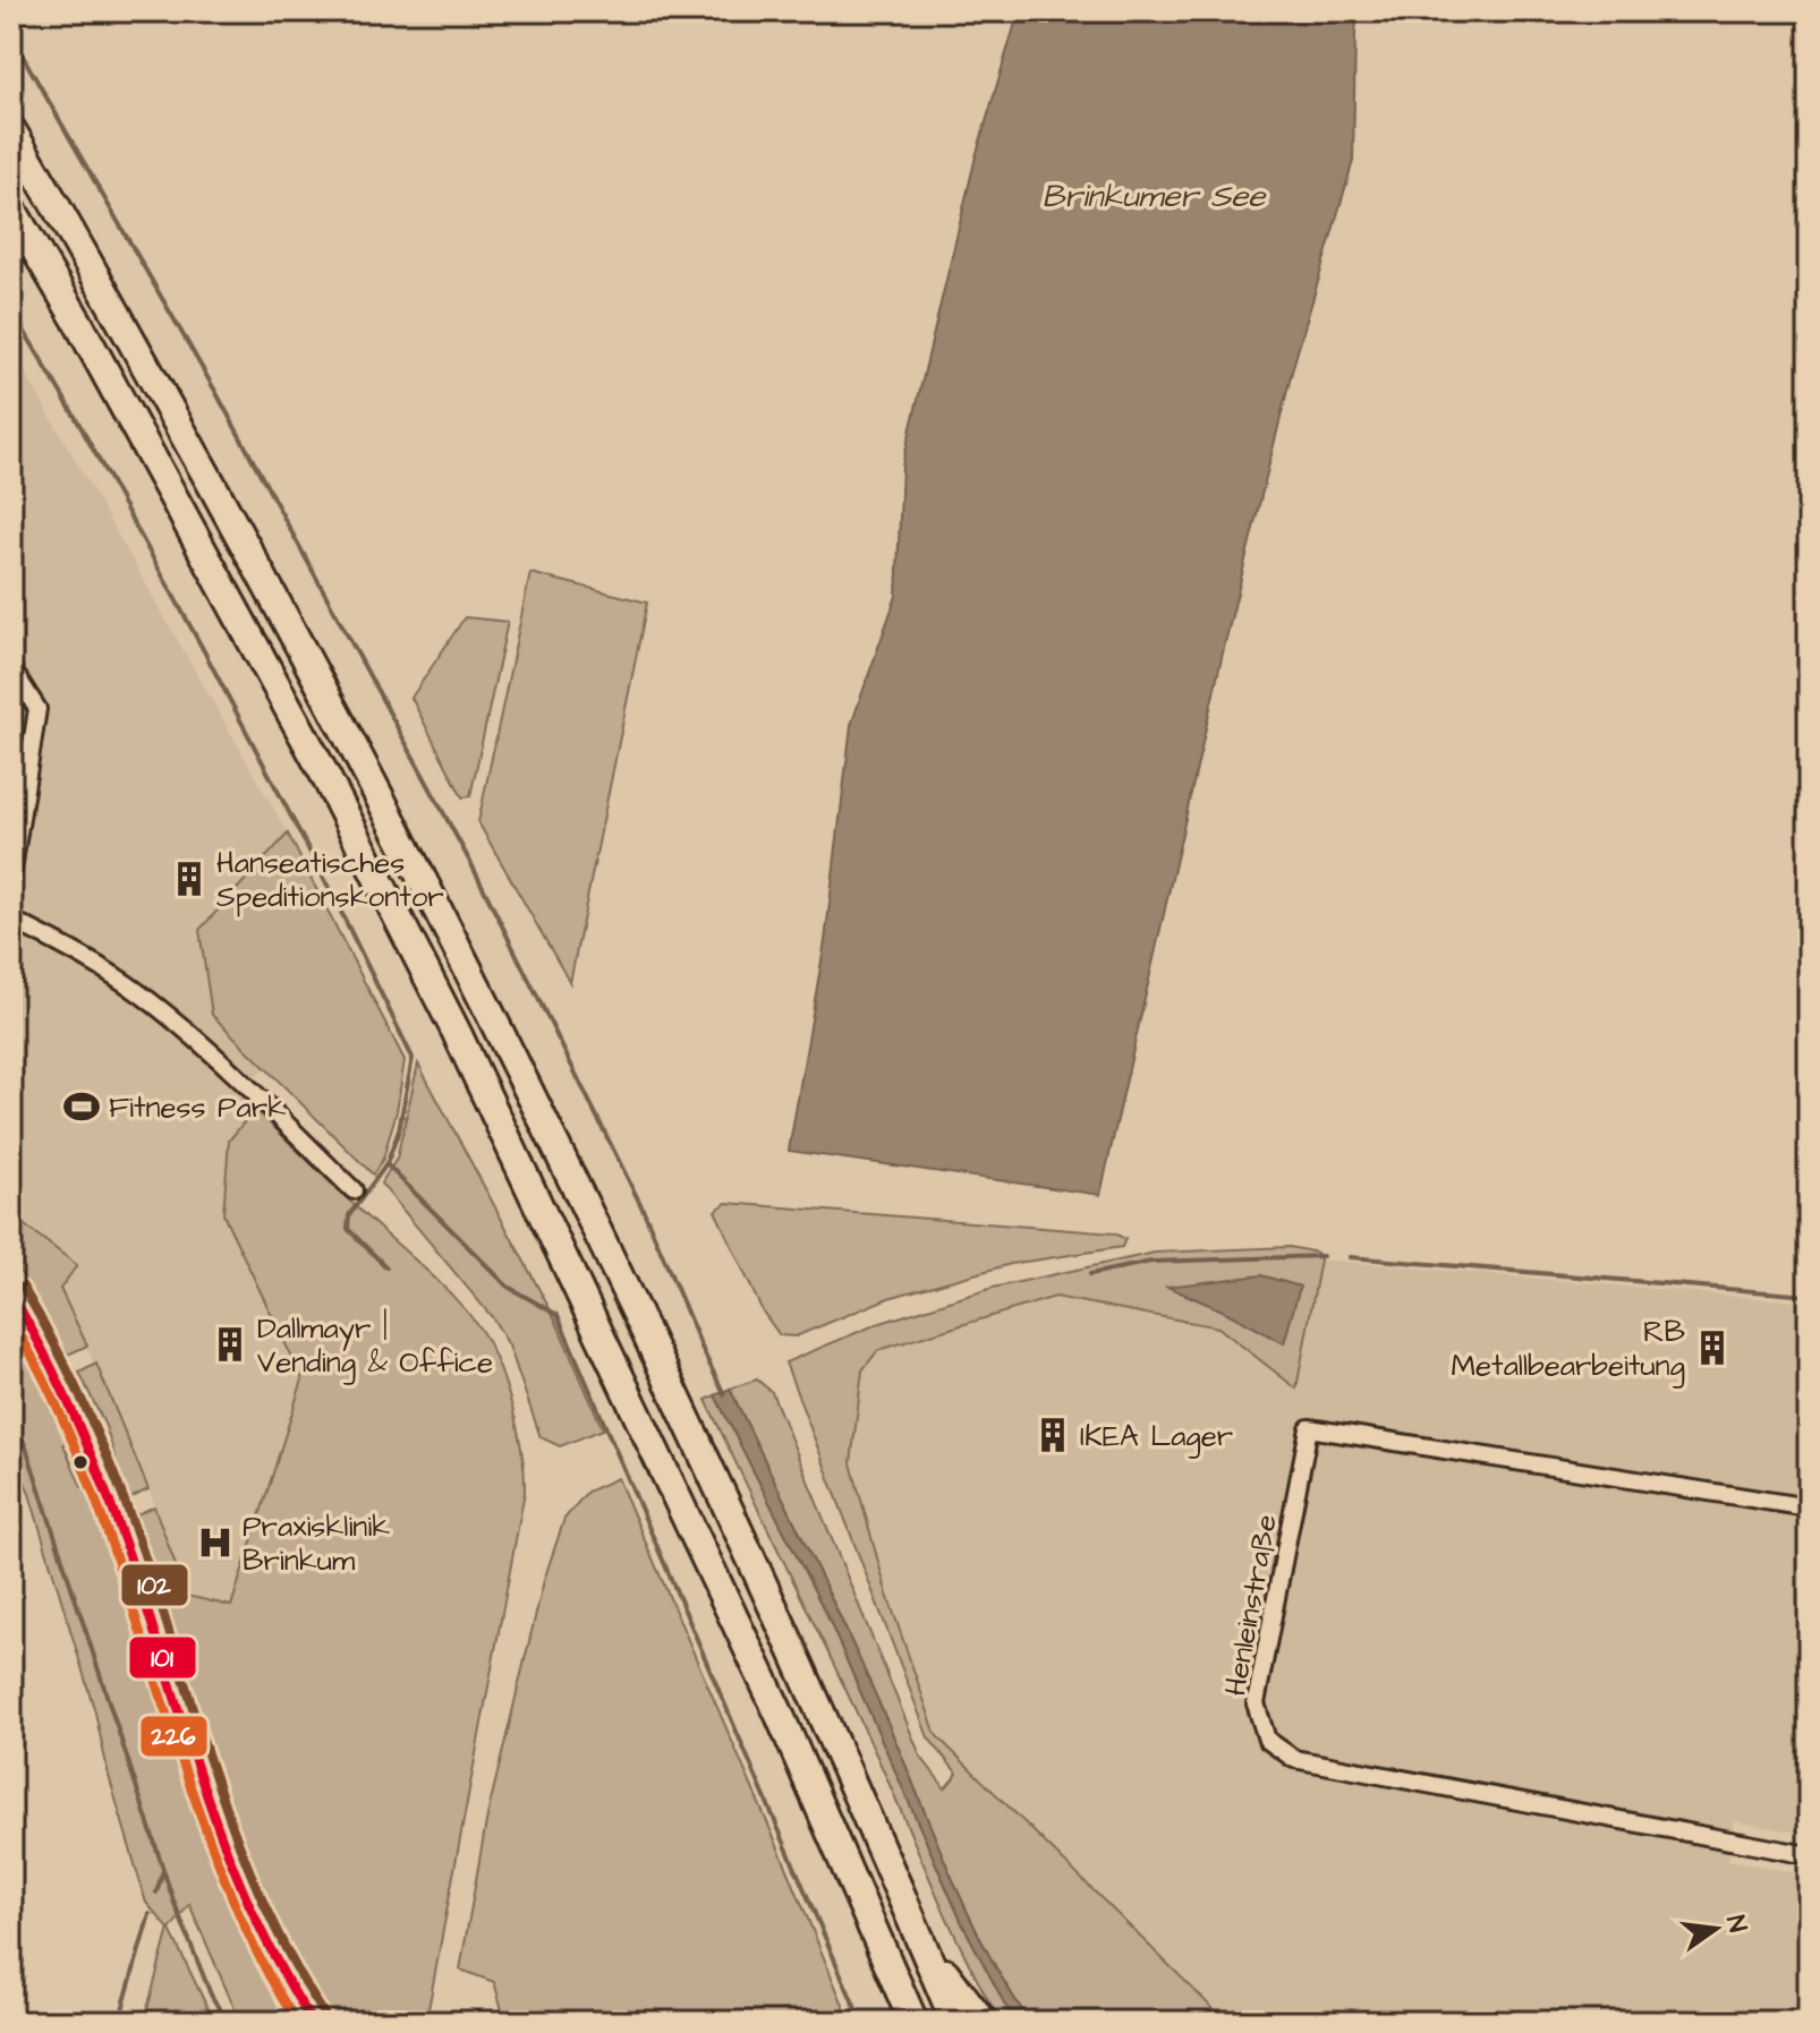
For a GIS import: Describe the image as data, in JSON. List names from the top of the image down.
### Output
{
  "streets": {
    "street": ["Henleinstraße"]
  },
  "water": ["Brinkumer See"],
  "places": {
    "building": [
      "Hanseatisches Speditionskontor",
      "Dallmayr | Vending & Office",
      "RB Metallbearbeitung",
      "IKEA Lager"
    ],
    "sports": ["Fitness Park"],
    "hospital": ["Praxisklinik Brinkum"]
  },
  "lines": ["transit line 102", "transit line 101", "transit line 226"],
  "north": "right"
}
